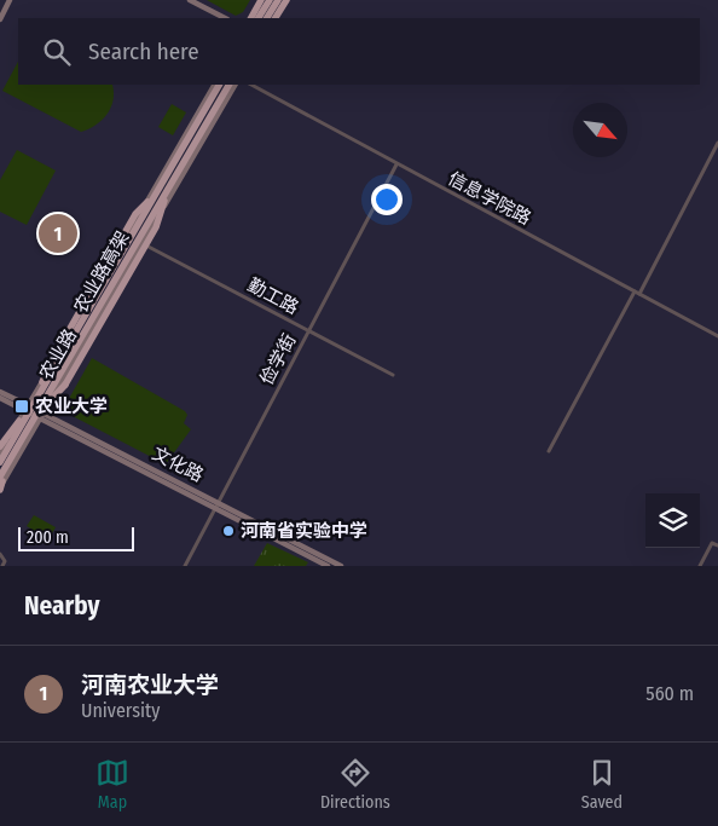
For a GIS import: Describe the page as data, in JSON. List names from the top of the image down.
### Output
{
  "streets": {
    "highway": ["农业路高架"],
    "street": [
      "信息学院路",
      "勤工路",
      "农业路",
      "俭学街",
      "文化路"
    ]
  },
  "crossings": [
    ["信息学院路", "俭学街"],
    ["农业路高架", "农业路"],
    ["勤工路", "农业路"],
    ["勤工路", "俭学街"],
    ["农业路", "文化路"],
    ["俭学街", "文化路"]
  ],
  "places": {
    "transit": ["农业大学"],
    "other": ["河南省实验中学"]
  },
  "scale_bar": "200 m",
  "north": "bottom right",
  "page": {
    "search": "Search here",
    "pins": "1",
    "scale": "200 m",
    "heading": "Nearby",
    "list": [
      {
        "mark": "1",
        "name": "河南农业大学",
        "note": "University",
        "value": "560 m"
      }
    ],
    "nav": ["Map", "Directions", "Saved"]
  }
}
